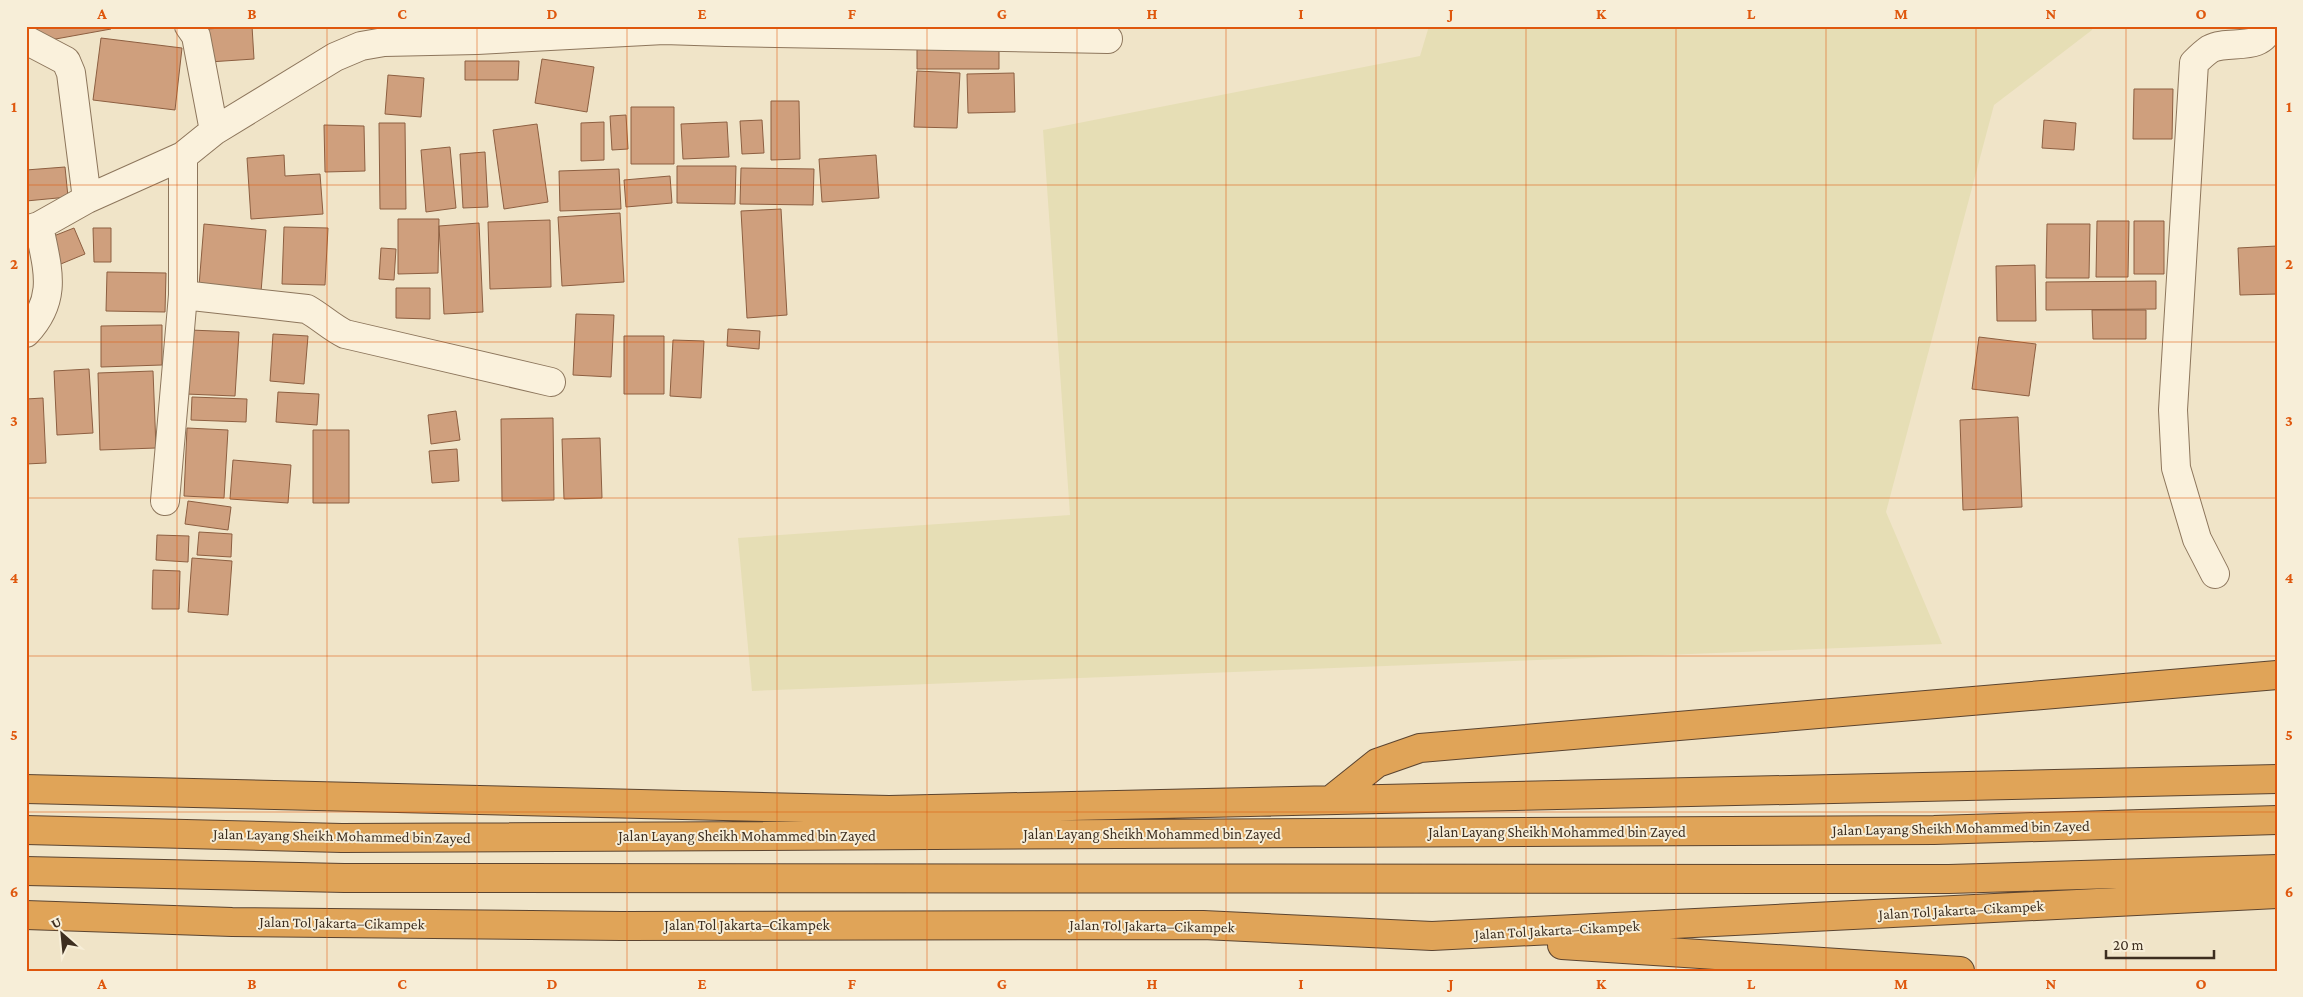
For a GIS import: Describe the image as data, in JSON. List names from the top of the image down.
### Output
{
  "streets": {
    "highway": ["Jalan Layang Sheikh Mohammed bin Zayed", "Jalan Tol Jakarta–Cikampek"]
  },
  "scale_bar": "20 m",
  "north": "top left",
  "grid": {
    "columns": [
      "A",
      "B",
      "C",
      "D",
      "E",
      "F",
      "G",
      "H",
      "I",
      "J",
      "K",
      "L",
      "M",
      "N",
      "O"
    ],
    "rows": [
      "1",
      "2",
      "3",
      "4",
      "5",
      "6"
    ]
  }
}
